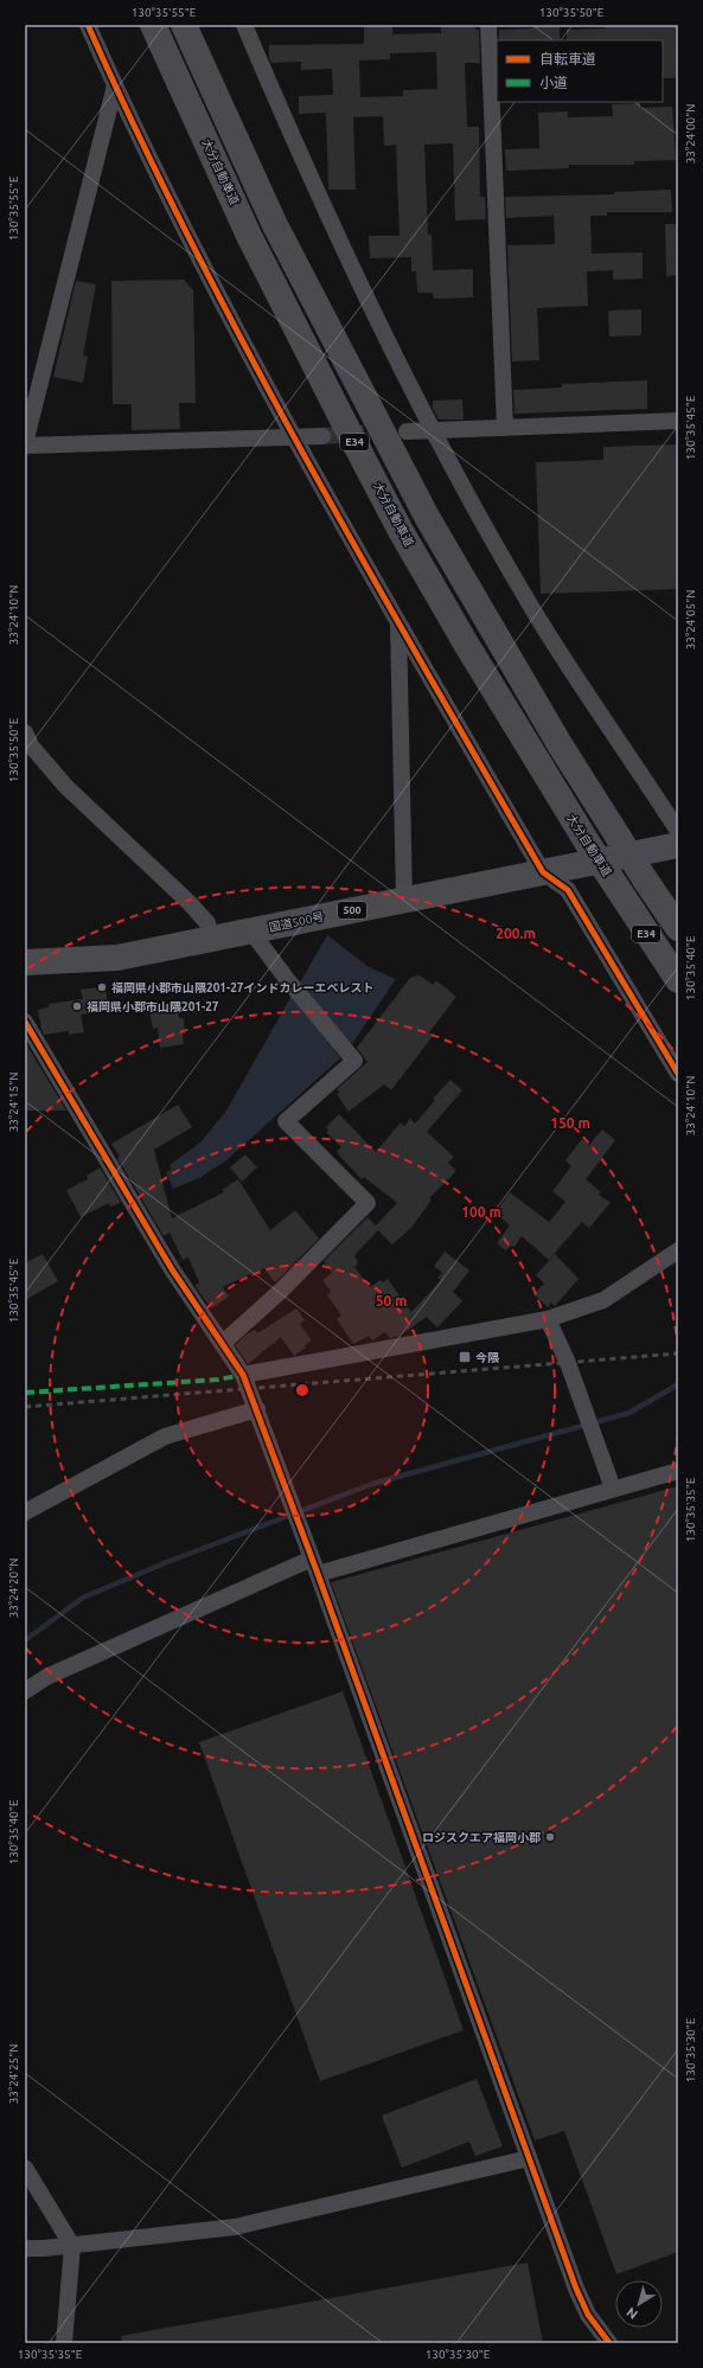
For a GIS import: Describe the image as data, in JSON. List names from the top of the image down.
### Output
{
  "streets": {
    "highway": [
      "大分自動車道",
      "E34",
      "500",
      "国道500号"
    ]
  },
  "places": {
    "other": ["福岡県小郡市山隈201-27インドカレーエベレスト", "福岡県小郡市山隈201-27", "ロジスクエア福岡小郡"],
    "transit": ["今隈"]
  },
  "legend": ["自転車道", "小道"],
  "north": "bottom left",
  "coordinates": [
    "130°35'55\"E",
    "130°35'50\"E",
    "33°24'00\"N",
    "130°35'45\"E",
    "33°24'10\"N",
    "33°24'05\"N",
    "130°35'40\"E",
    "33°24'15\"N",
    "130°35'35\"E",
    "33°24'20\"N",
    "130°35'30\"E",
    "33°24'25\"N"
  ],
  "rings": [
    "200 m",
    "150 m",
    "100 m",
    "50 m"
  ]
}
